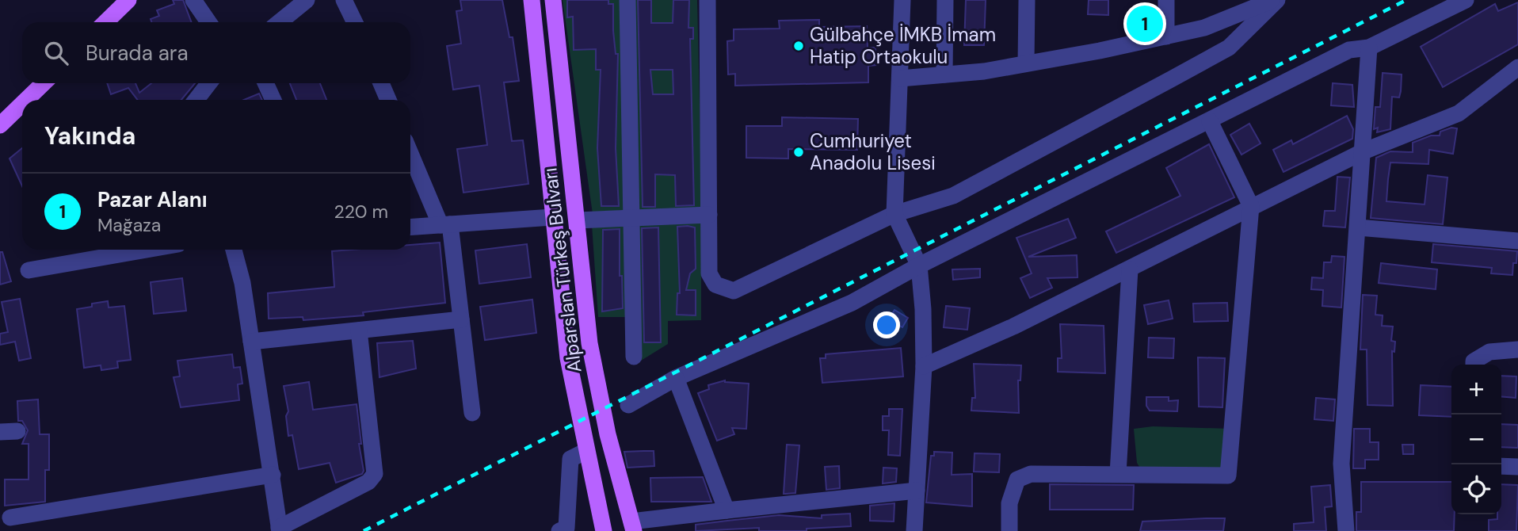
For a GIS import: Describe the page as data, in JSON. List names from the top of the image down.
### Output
{
  "streets": {
    "main road": ["Alparslan Türkeş Bulvarı"]
  },
  "places": ["Gülbahçe İMKB İmam Hatip Ortaokulu", "Cumhuriyet Anadolu Lisesi"],
  "page": {
    "pins": "1",
    "search": "Burada ara",
    "heading": "Yakında",
    "list": [
      {
        "mark": "1",
        "name": "Pazar Alanı",
        "note": "Mağaza",
        "value": "220 m"
      }
    ],
    "map_buttons": ["+", "−"]
  }
}
